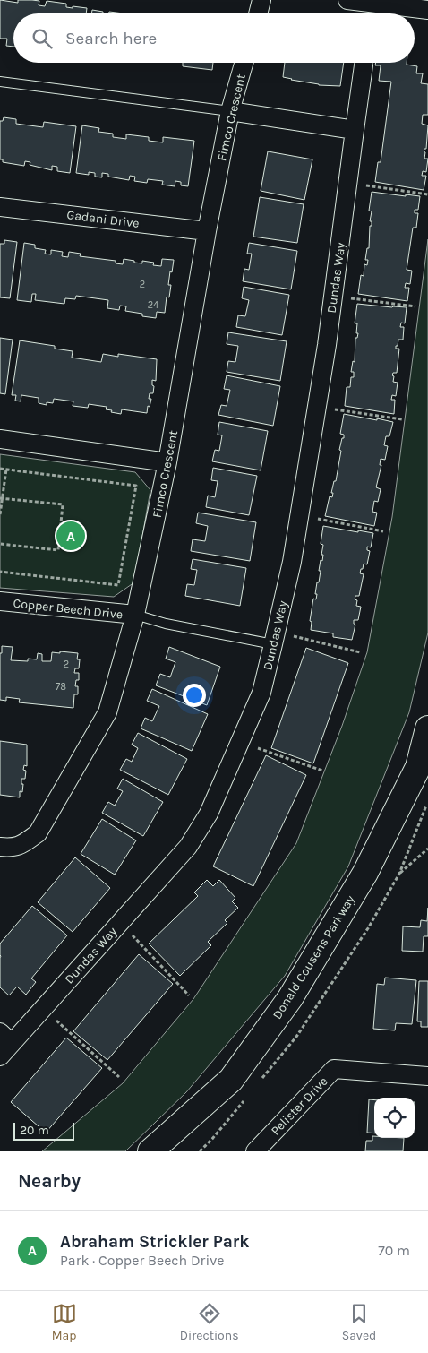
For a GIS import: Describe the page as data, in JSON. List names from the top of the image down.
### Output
{
  "streets": {
    "main road": ["Donald Cousens Parkway"],
    "street": [
      "Fimco Crescent",
      "Gadani Drive",
      "Dundas Way",
      "Copper Beech Drive",
      "Pelister Drive"
    ]
  },
  "crossings": [
    ["Fimco Crescent", "Gadani Drive"],
    ["Fimco Crescent", "Copper Beech Drive"]
  ],
  "house_numbers": [
    "2",
    "24",
    "2",
    "78"
  ],
  "scale_bar": "20 m",
  "page": {
    "search": "Search here",
    "pins": "A",
    "scale": "20 m",
    "heading": "Nearby",
    "list": [
      {
        "mark": "A",
        "name": "Abraham Strickler Park",
        "note": "Park · Copper Beech Drive",
        "value": "70 m"
      }
    ],
    "nav": ["Map", "Directions", "Saved"]
  }
}
